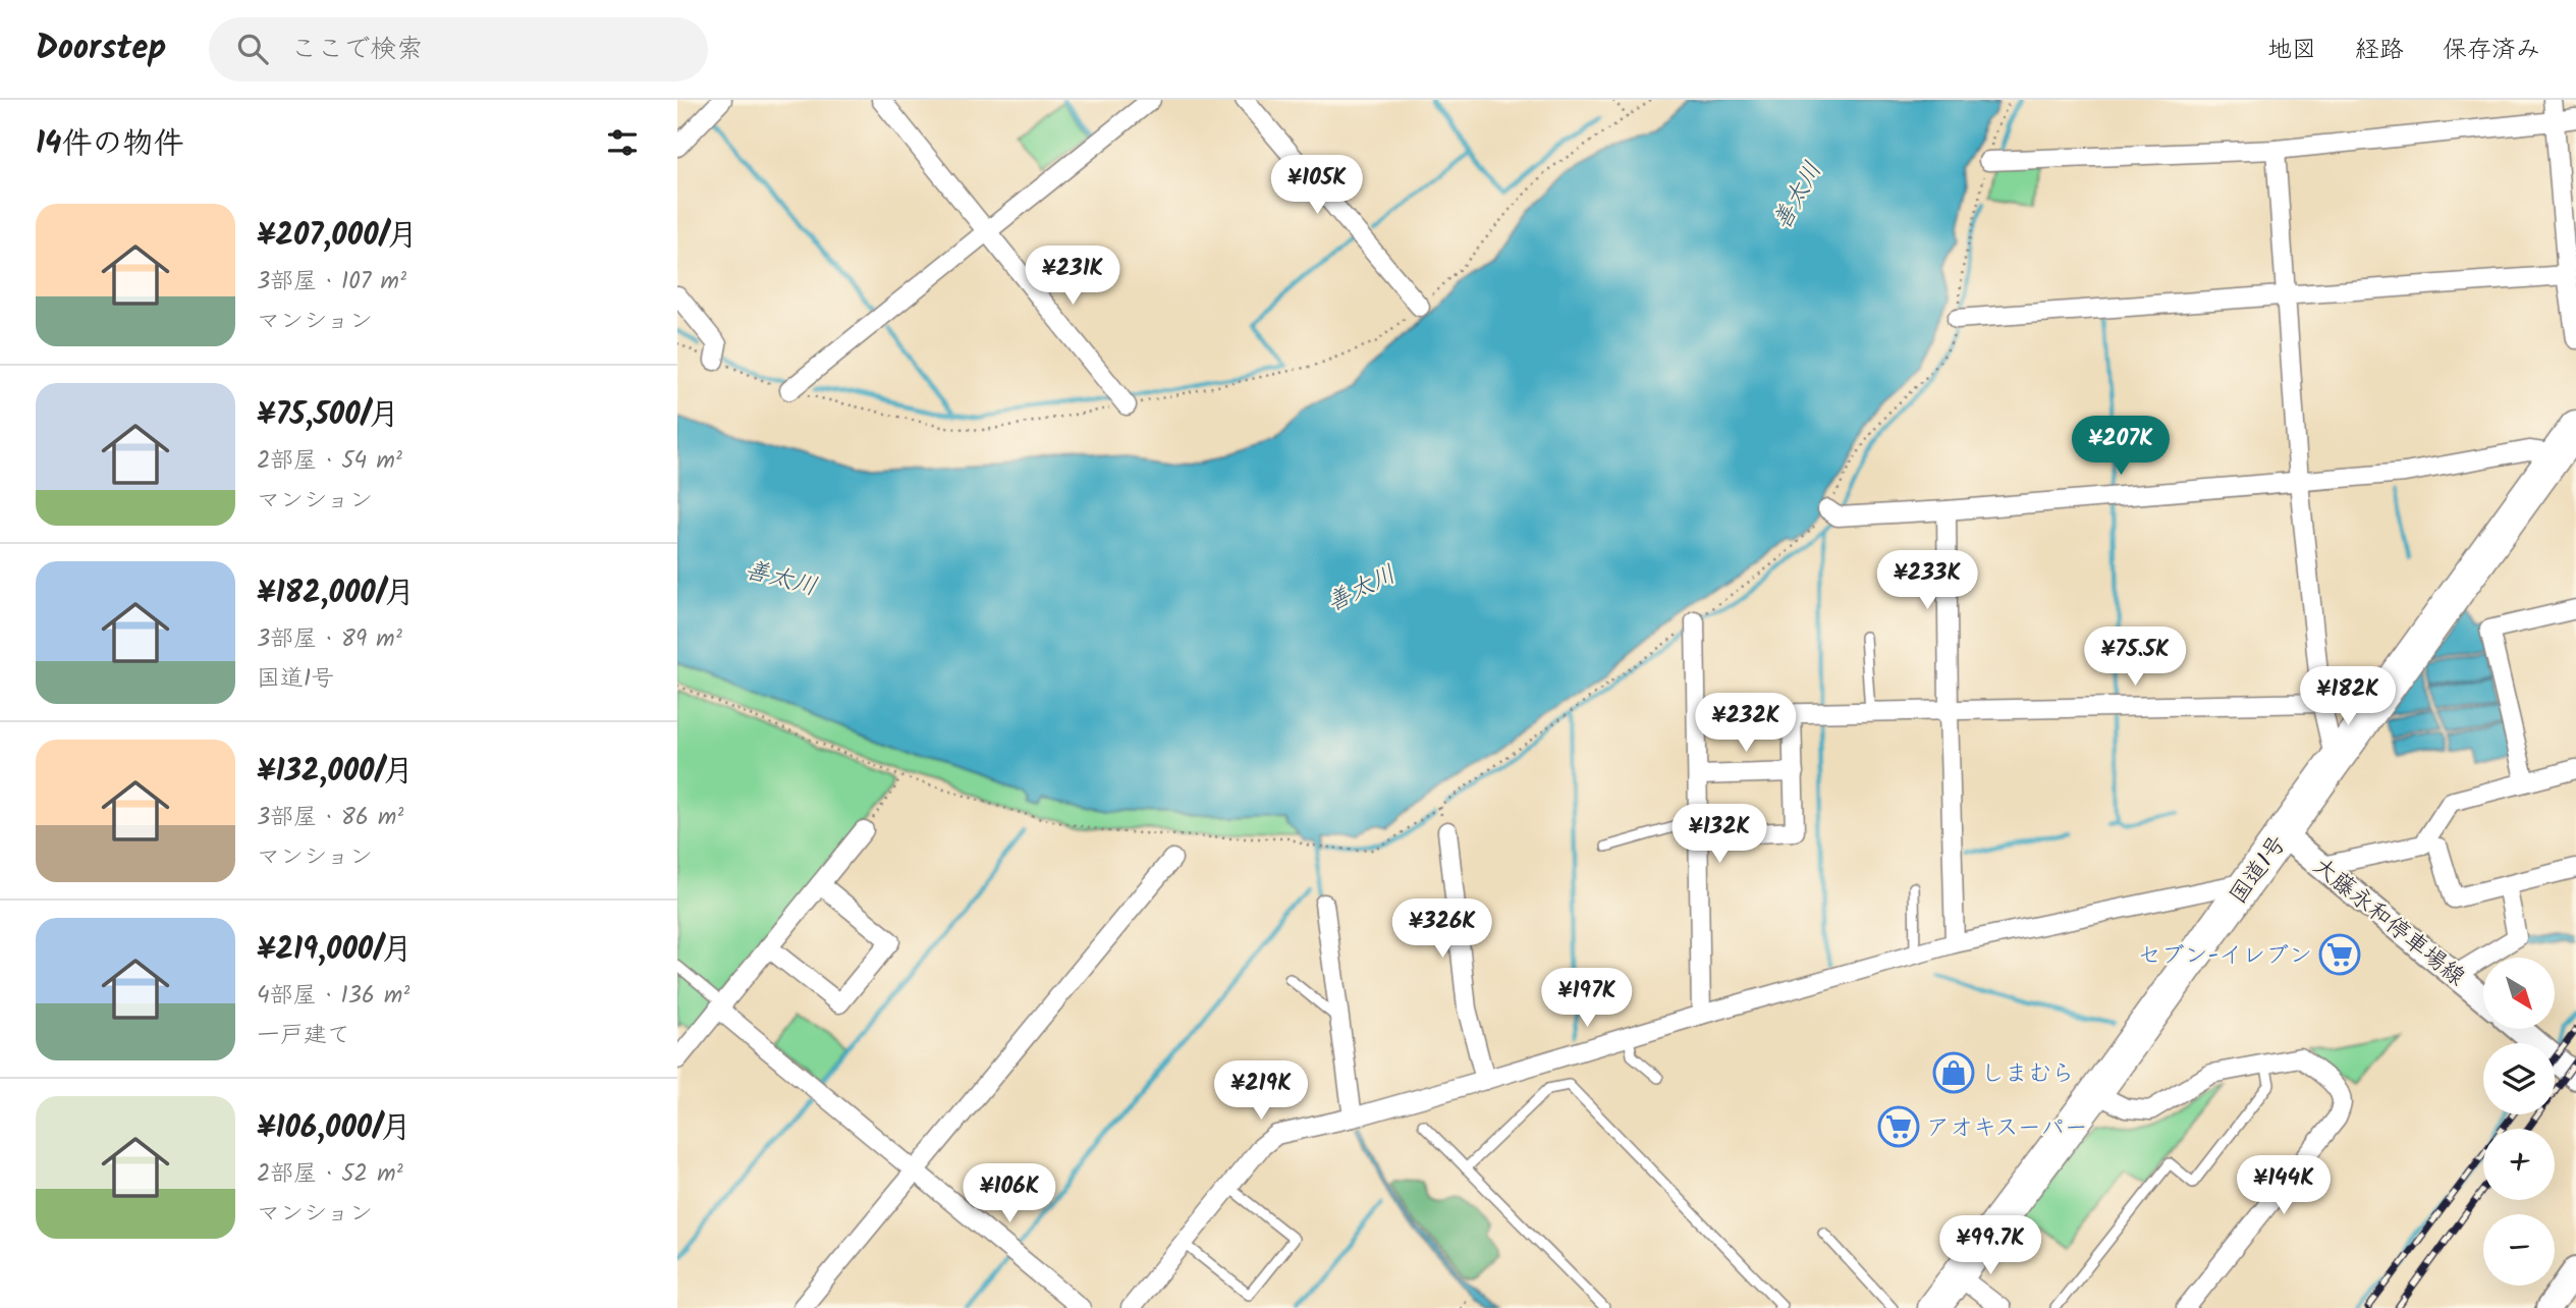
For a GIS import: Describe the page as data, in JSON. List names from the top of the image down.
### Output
{
  "streets": {
    "highway": ["国道1号"],
    "main road": ["大藤永和停車場線"]
  },
  "crossings": [
    ["国道1号", "大藤永和停車場線"]
  ],
  "water": ["善太川"],
  "places": {
    "supermarket": ["セブン-イレブン", "アオキスーパー"],
    "shop": ["しまむら"]
  },
  "north": "bottom right",
  "page": {
    "header": "Doorstep",
    "search": "ここで検索",
    "nav": ["地図", "経路", "保存済み"],
    "heading": "14件の物件",
    "price": [
      "¥105K",
      "¥231K",
      "¥207K",
      "¥233K",
      "¥75.5K",
      "¥182K",
      "¥232K",
      "¥132K",
      "¥326K",
      "¥197K",
      "¥219K",
      "¥144K",
      "¥106K",
      "¥99.7K"
    ],
    "list": [
      {
        "name": "¥207,000/月",
        "note": "3部屋 · 107 m² · マンション"
      },
      {
        "name": "¥75,500/月",
        "note": "2部屋 · 54 m² · マンション"
      },
      {
        "name": "¥182,000/月",
        "note": "3部屋 · 89 m² · 国道1号"
      },
      {
        "name": "¥132,000/月",
        "note": "3部屋 · 86 m² · マンション"
      },
      {
        "name": "¥219,000/月",
        "note": "4部屋 · 136 m² · 一戸建て"
      },
      {
        "name": "¥106,000/月",
        "note": "2部屋 · 52 m² · マンション"
      }
    ],
    "map_buttons": ["+", "−"]
  }
}
